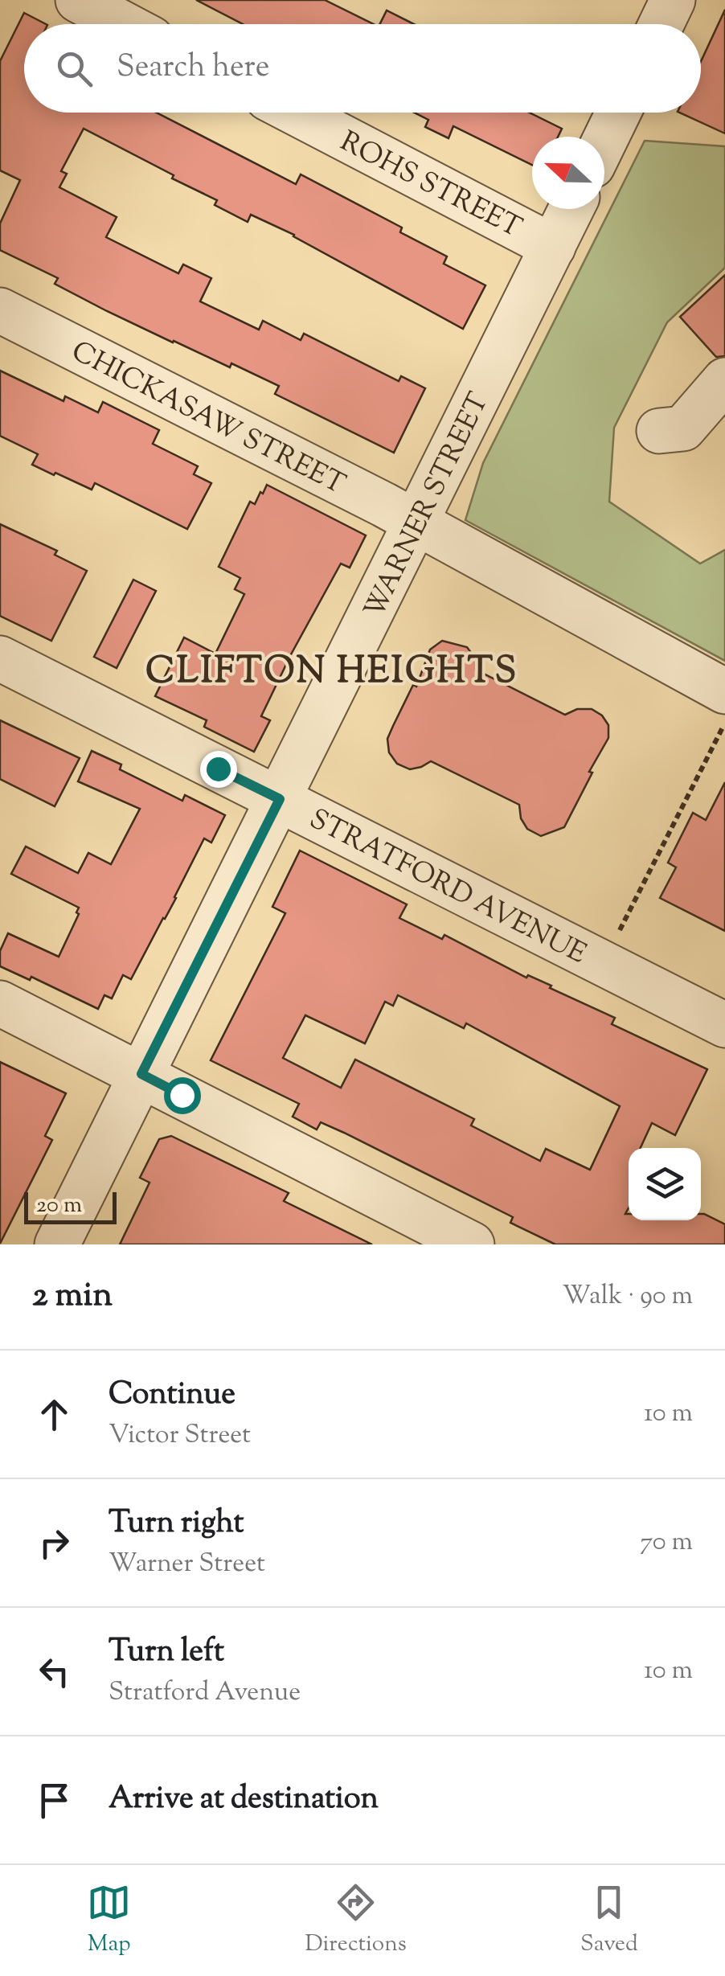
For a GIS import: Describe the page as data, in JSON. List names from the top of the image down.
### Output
{
  "streets": {
    "street": [
      "ROHS STREET",
      "CHICKASAW STREET",
      "WARNER STREET",
      "STRATFORD AVENUE"
    ]
  },
  "crossings": [
    ["ROHS STREET", "WARNER STREET"],
    ["CHICKASAW STREET", "WARNER STREET"],
    ["WARNER STREET", "STRATFORD AVENUE"]
  ],
  "districts": ["CLIFTON HEIGHTS"],
  "scale_bar": "20 m",
  "north": "left",
  "page": {
    "search": "Search here",
    "scale": "20 m",
    "heading": ["2 min", "Walk · 90 m"],
    "list": [
      ["Continue", "Victor Street", "10 m"],
      ["Turn right", "Warner Street", "70 m"],
      ["Turn left", "Stratford Avenue", "10 m"],
      "Arrive at destination"
    ],
    "nav": ["Map", "Directions", "Saved"]
  }
}
